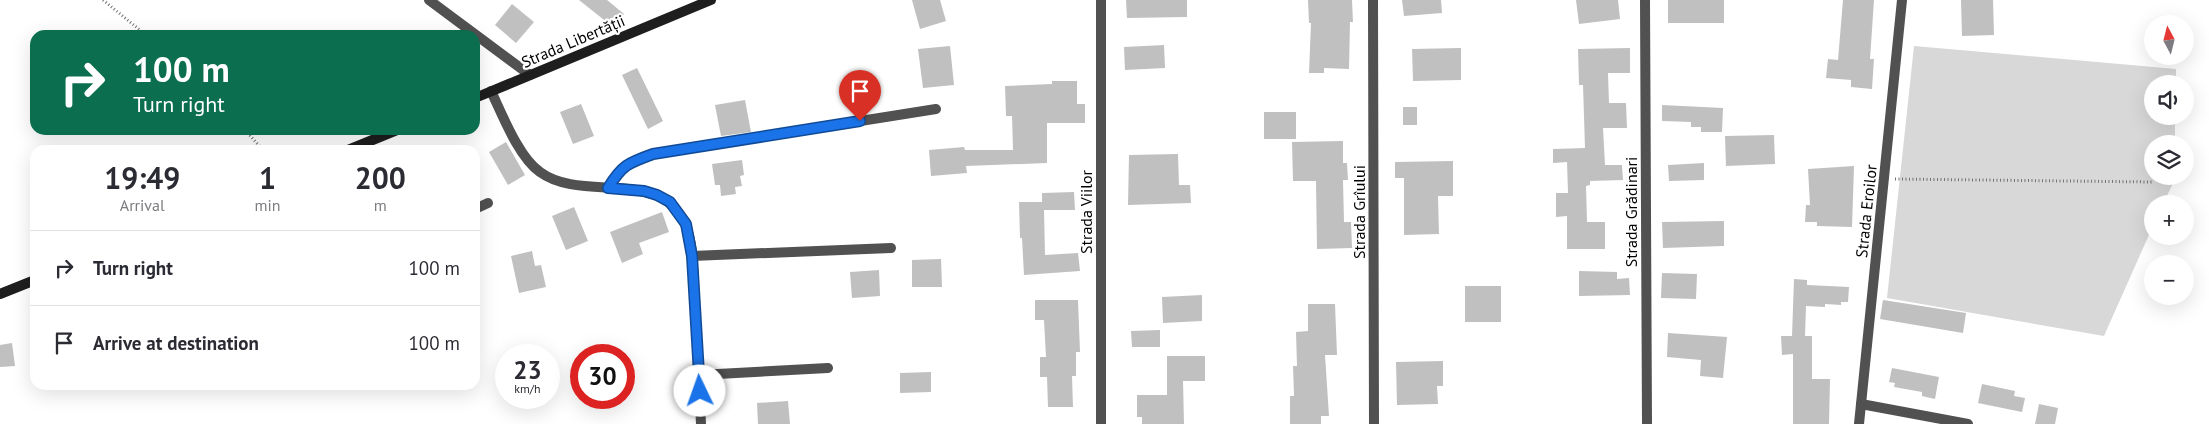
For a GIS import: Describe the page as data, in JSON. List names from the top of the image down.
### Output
{
  "streets": {
    "main road": ["Strada Libertății"],
    "street": [
      "Strada Eroilor",
      "Strada Viilor",
      "Strada Grîului",
      "Strada Grădinari"
    ]
  },
  "north": "top",
  "page": {
    "map_buttons": ["+", "−"],
    "turn": ["100 m", "Turn right"],
    "eta": [
      "19:49",
      "Arrival",
      "1",
      "min",
      "200",
      "m"
    ],
    "list": [
      {
        "name": "Turn right",
        "value": "100 m"
      },
      {
        "name": "Arrive at destination",
        "value": "100 m"
      }
    ],
    "speed": "23 km/h",
    "limit": "30"
  }
}
